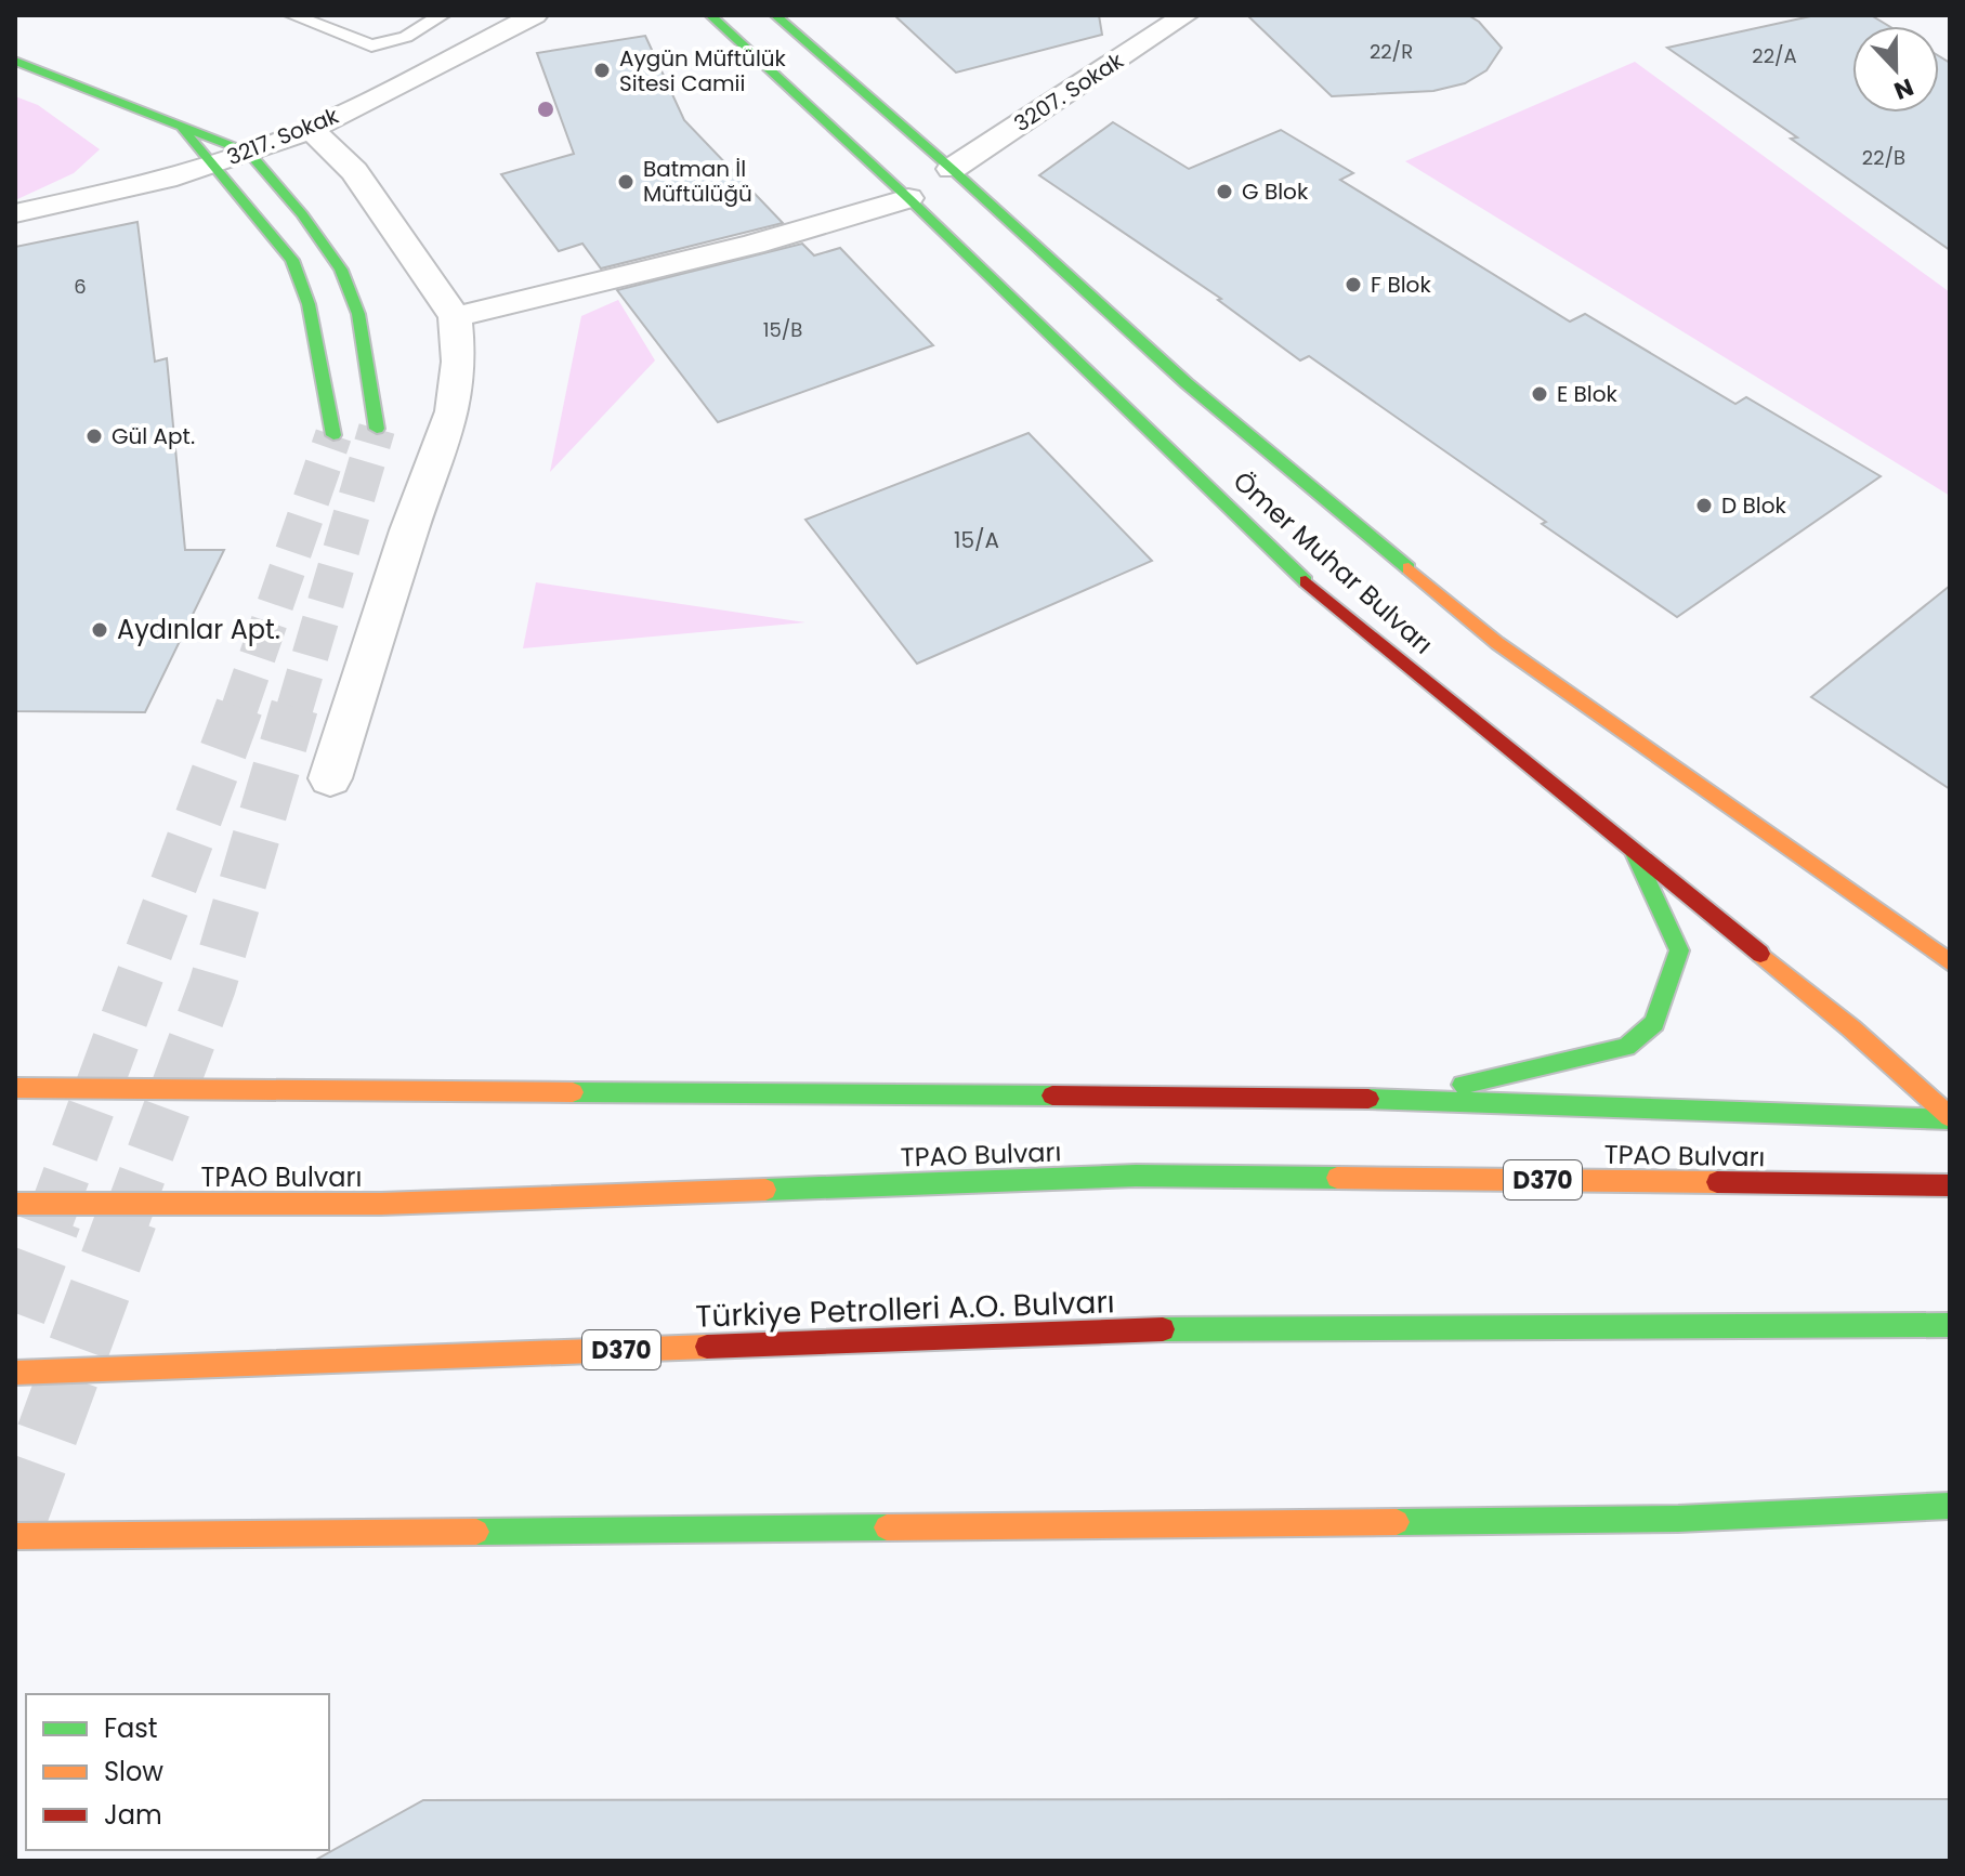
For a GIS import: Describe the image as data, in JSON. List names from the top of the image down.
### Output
{
  "streets": {
    "main road": [
      "Ömer Muhar Bulvarı",
      "TPAO Bulvarı",
      "D370",
      "Türkiye Petrolleri A.O. Bulvarı"
    ],
    "street": ["3207. Sokak", "3217. Sokak"]
  },
  "crossings": [
    ["3207. Sokak", "Ömer Muhar Bulvarı"],
    ["Ömer Muhar Bulvarı", "TPAO Bulvarı"]
  ],
  "places": [
    "Aygün Müftülük Sitesi Camii",
    "Batman İl Müftülüğü",
    "G Blok",
    "F Blok",
    "E Blok",
    "Gül Apt.",
    "D Blok",
    "Aydınlar Apt."
  ],
  "house_numbers": [
    "22/R",
    "22/A",
    "22/B",
    "6",
    "15/B",
    "15/A"
  ],
  "legend": ["Fast", "Slow", "Jam"],
  "north": "bottom"
}
